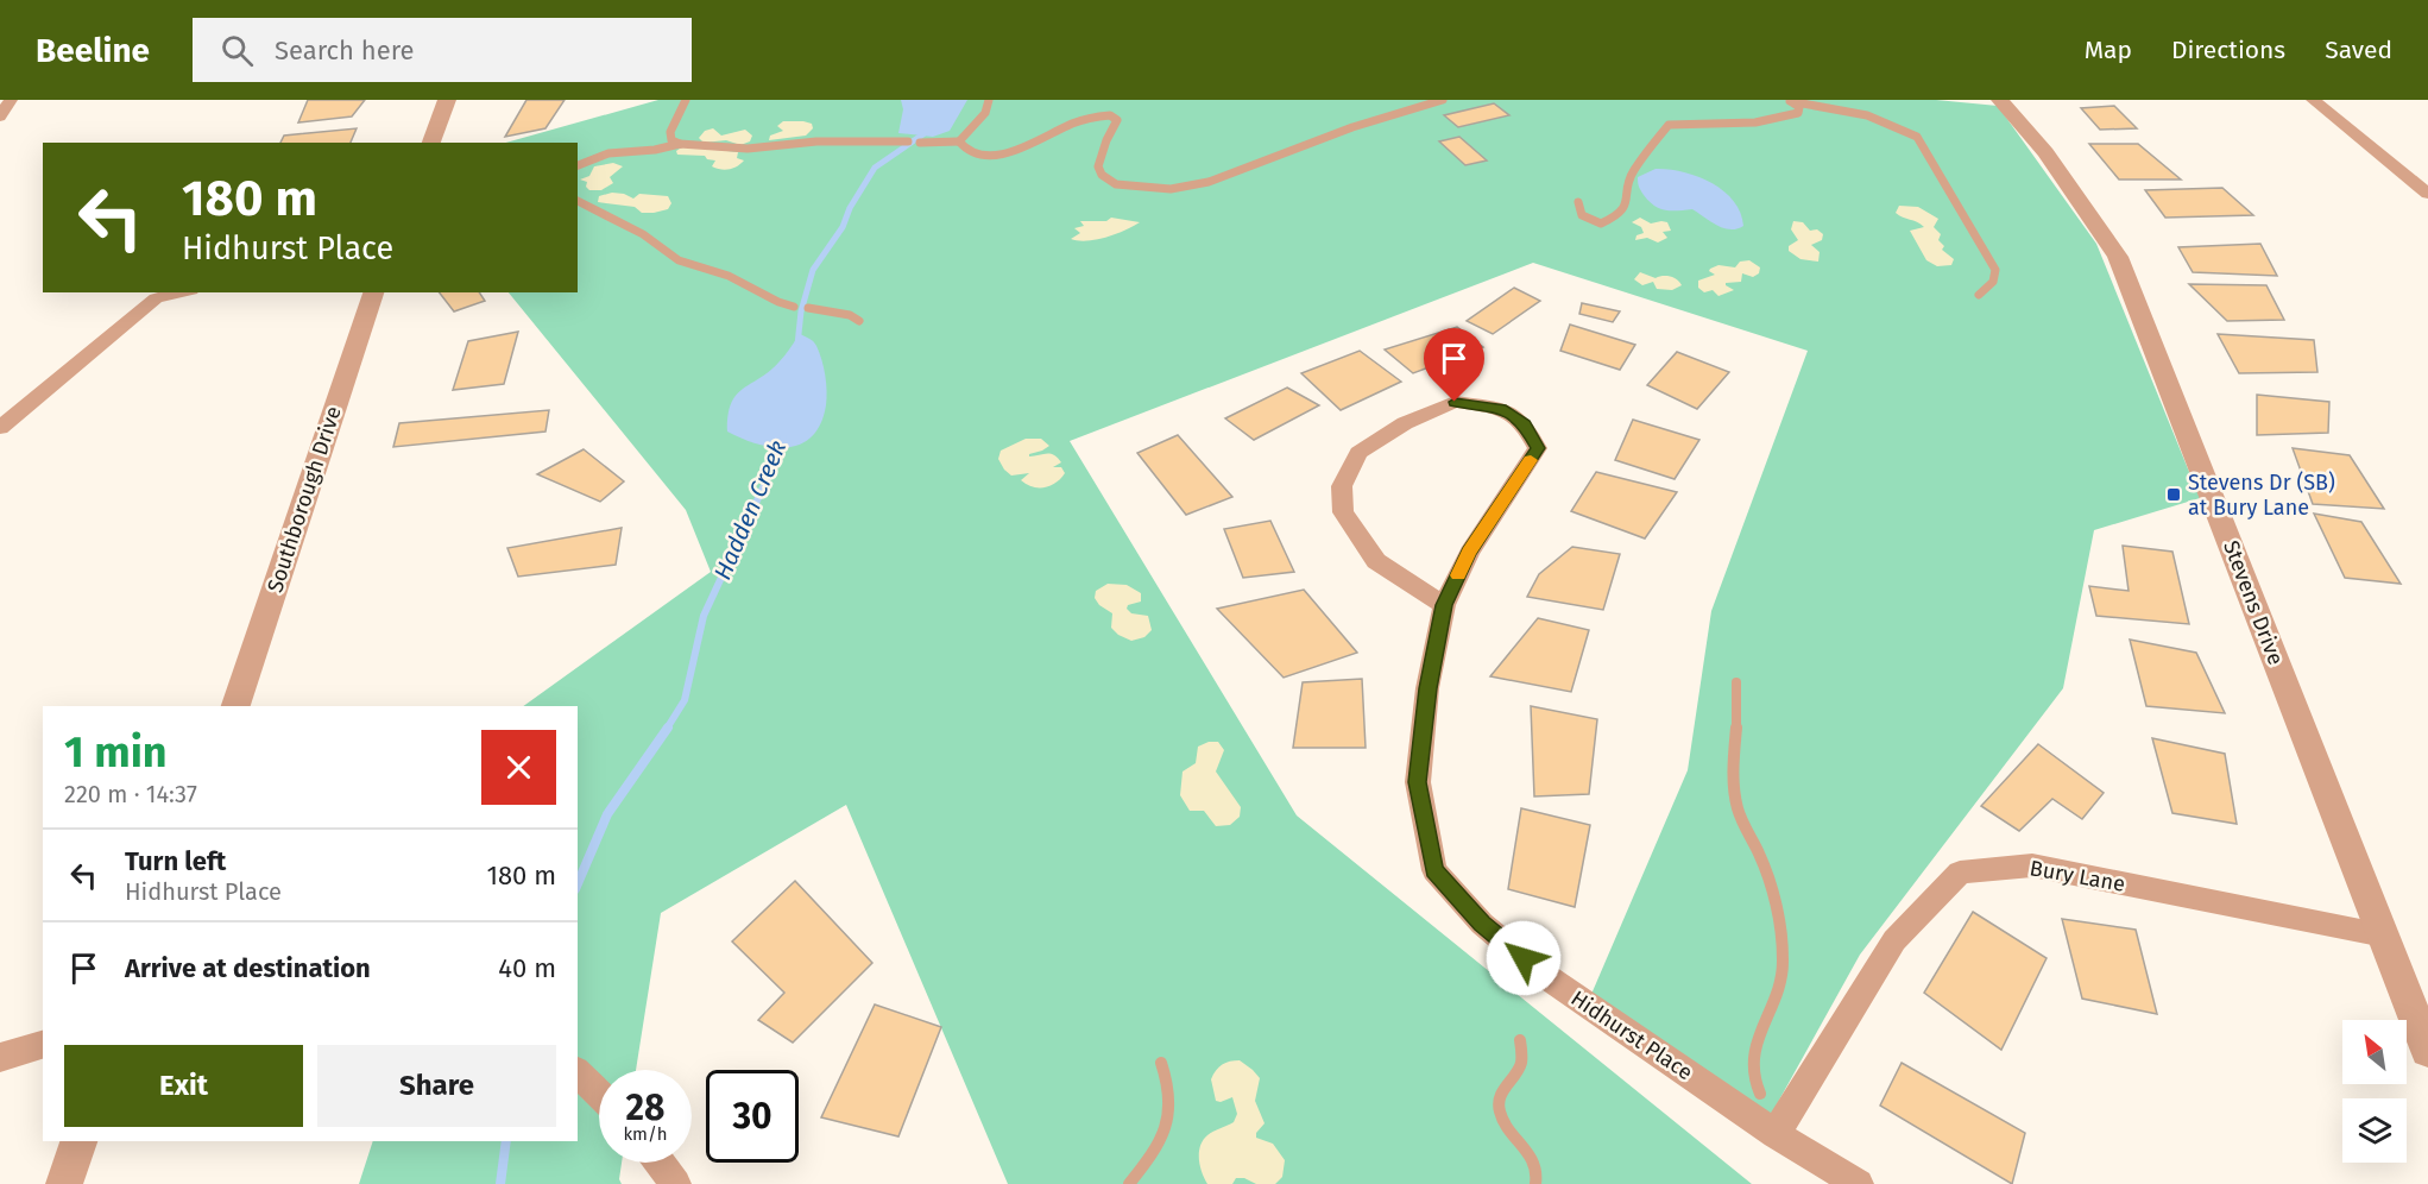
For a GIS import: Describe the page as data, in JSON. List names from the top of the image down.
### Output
{
  "streets": {
    "street": [
      "Southborough Drive",
      "Stevens Drive",
      "Bury Lane",
      "Hidhurst Place"
    ]
  },
  "crossings": [
    ["Stevens Drive", "Bury Lane"],
    ["Bury Lane", "Hidhurst Place"]
  ],
  "water": ["Hadden Creek"],
  "places": {
    "transit": ["Stevens Dr (SB) at Bury Lane"]
  },
  "north": "top left",
  "page": {
    "header": "Beeline",
    "search": "Search here",
    "nav": ["Map", "Directions", "Saved"],
    "turn": ["180 m", "Hidhurst Place"],
    "heading": ["1 min", "220 m · 14:37"],
    "list": [
      {
        "name": "Turn left",
        "note": "Hidhurst Place",
        "value": "180 m"
      },
      {
        "name": "Arrive at destination",
        "value": "40 m"
      }
    ],
    "buttons": ["Exit", "Share"],
    "speed": "28 km/h",
    "limit": "30"
  }
}
